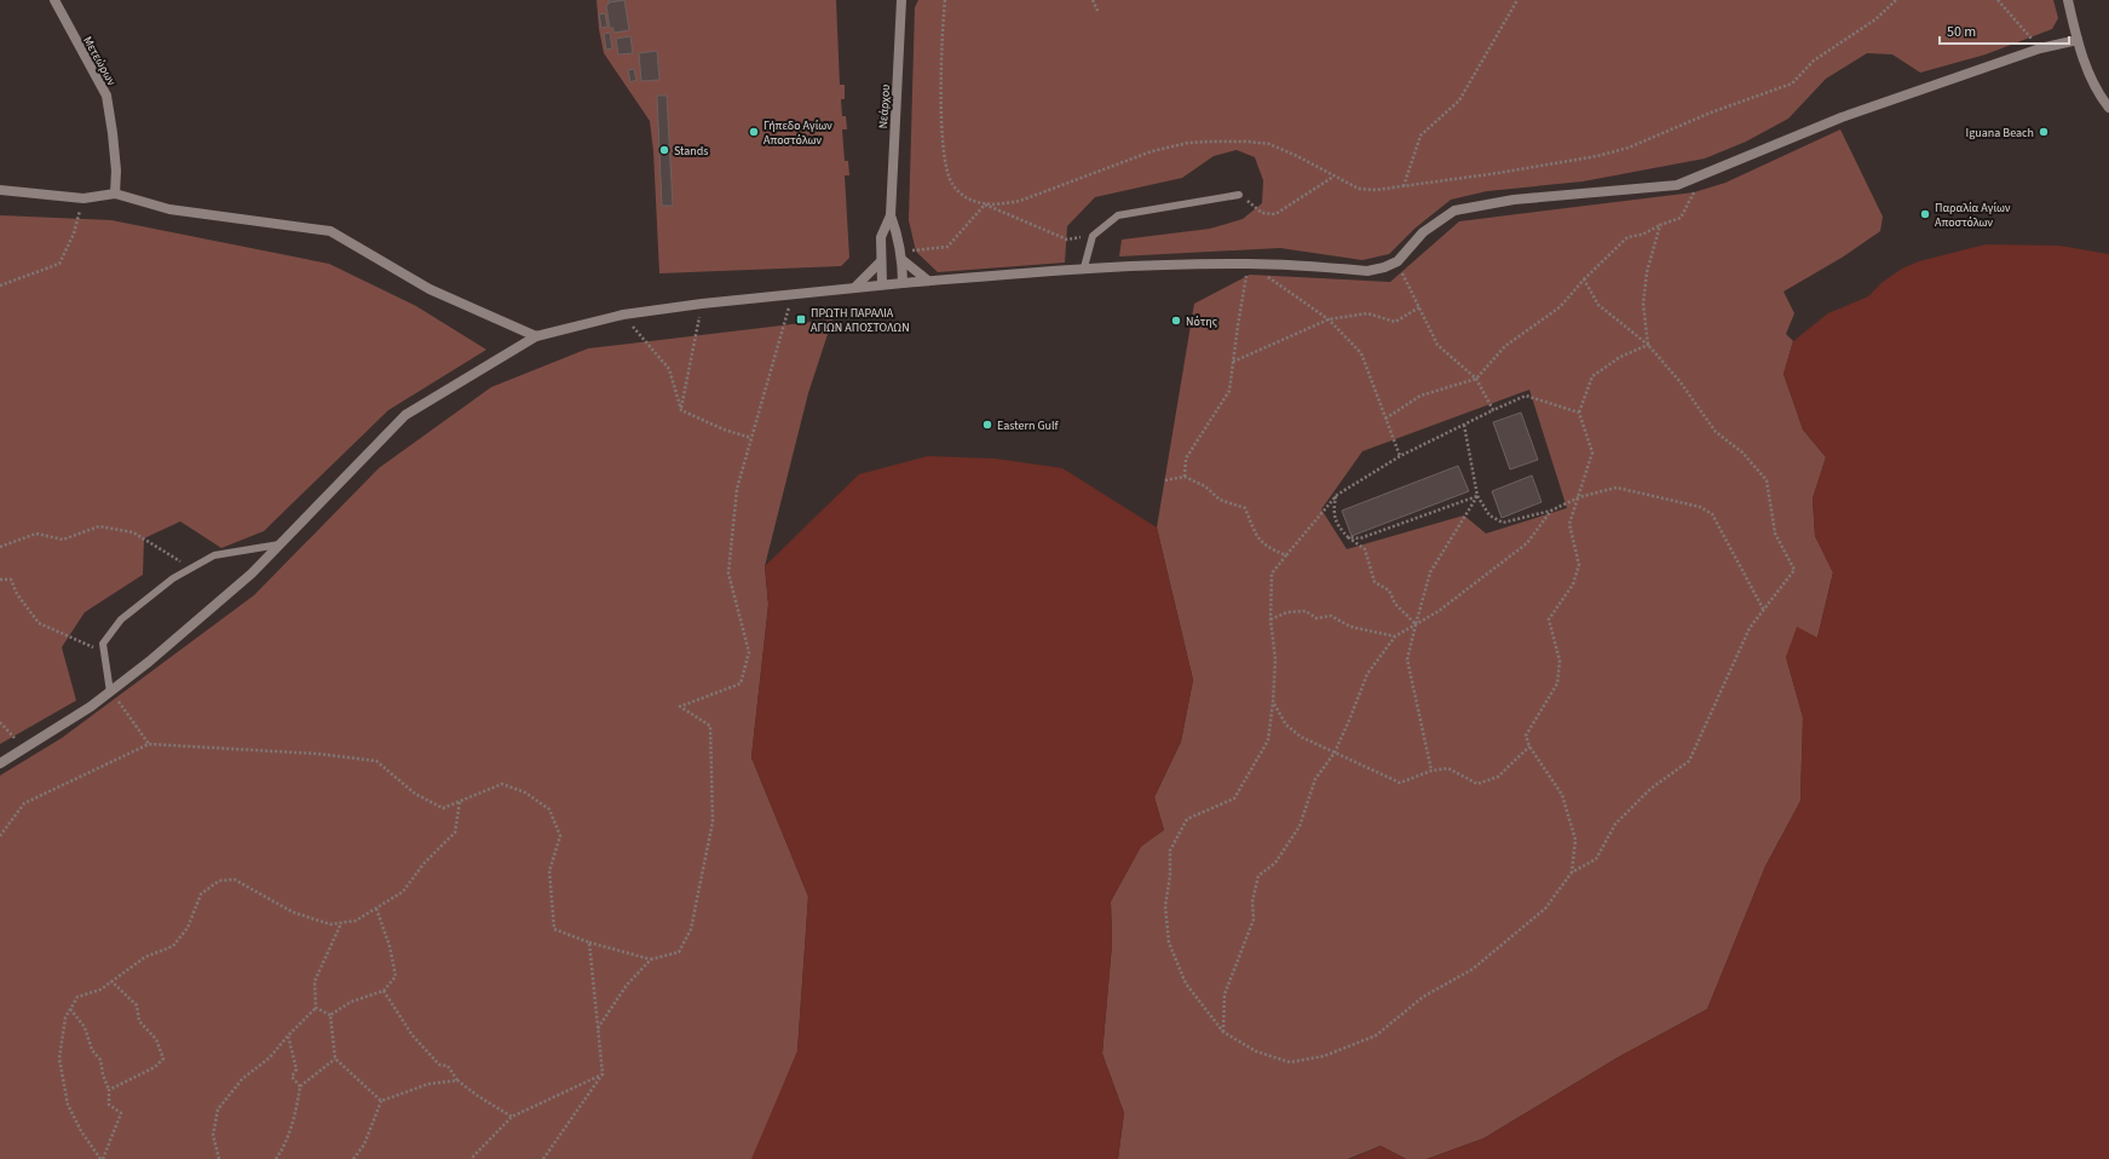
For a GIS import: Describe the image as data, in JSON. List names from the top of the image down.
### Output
{
  "streets": {
    "street": ["Μετεώρων", "Νεάρχου"]
  },
  "places": {
    "other": [
      "Γήπεδο Αγίων Αποστόλων",
      "Iguana Beach",
      "Stands",
      "Παραλία Αγίων Αποστόλων",
      "Νότης",
      "Eastern Gulf"
    ],
    "transit": ["ΠΡΩΤΗ ΠΑΡΑΛΙΑ ΑΓΙΩΝ ΑΠΟΣΤΟΛΩΝ"]
  },
  "scale_bar": "50 m"
}
